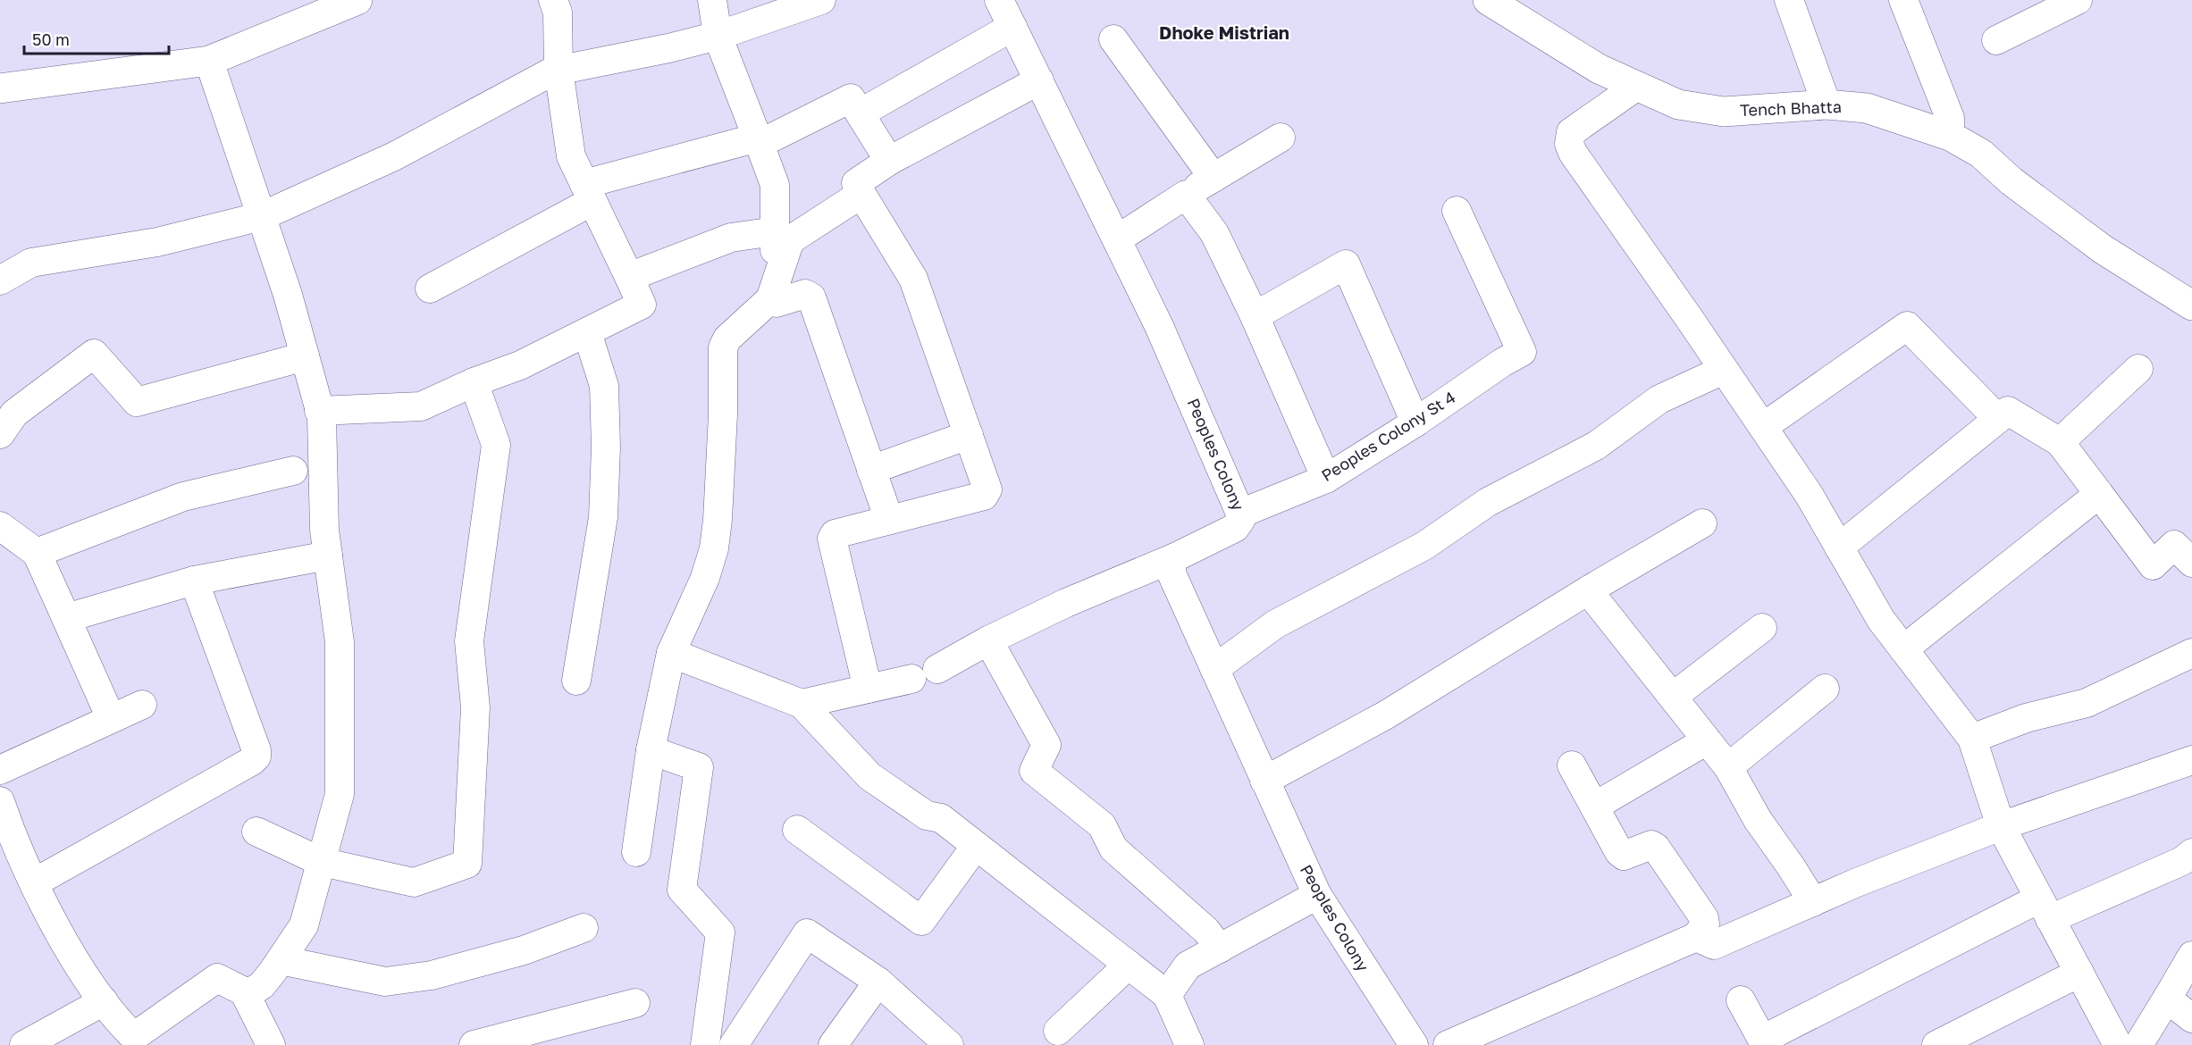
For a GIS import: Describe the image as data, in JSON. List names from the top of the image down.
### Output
{
  "streets": {
    "main road": ["Tench Bhatta"],
    "street": ["Peoples Colony St 4", "Peoples Colony"]
  },
  "crossings": [
    ["Peoples Colony St 4", "Peoples Colony"]
  ],
  "districts": ["Dhoke Mistrian"],
  "scale_bar": "50 m"
}
